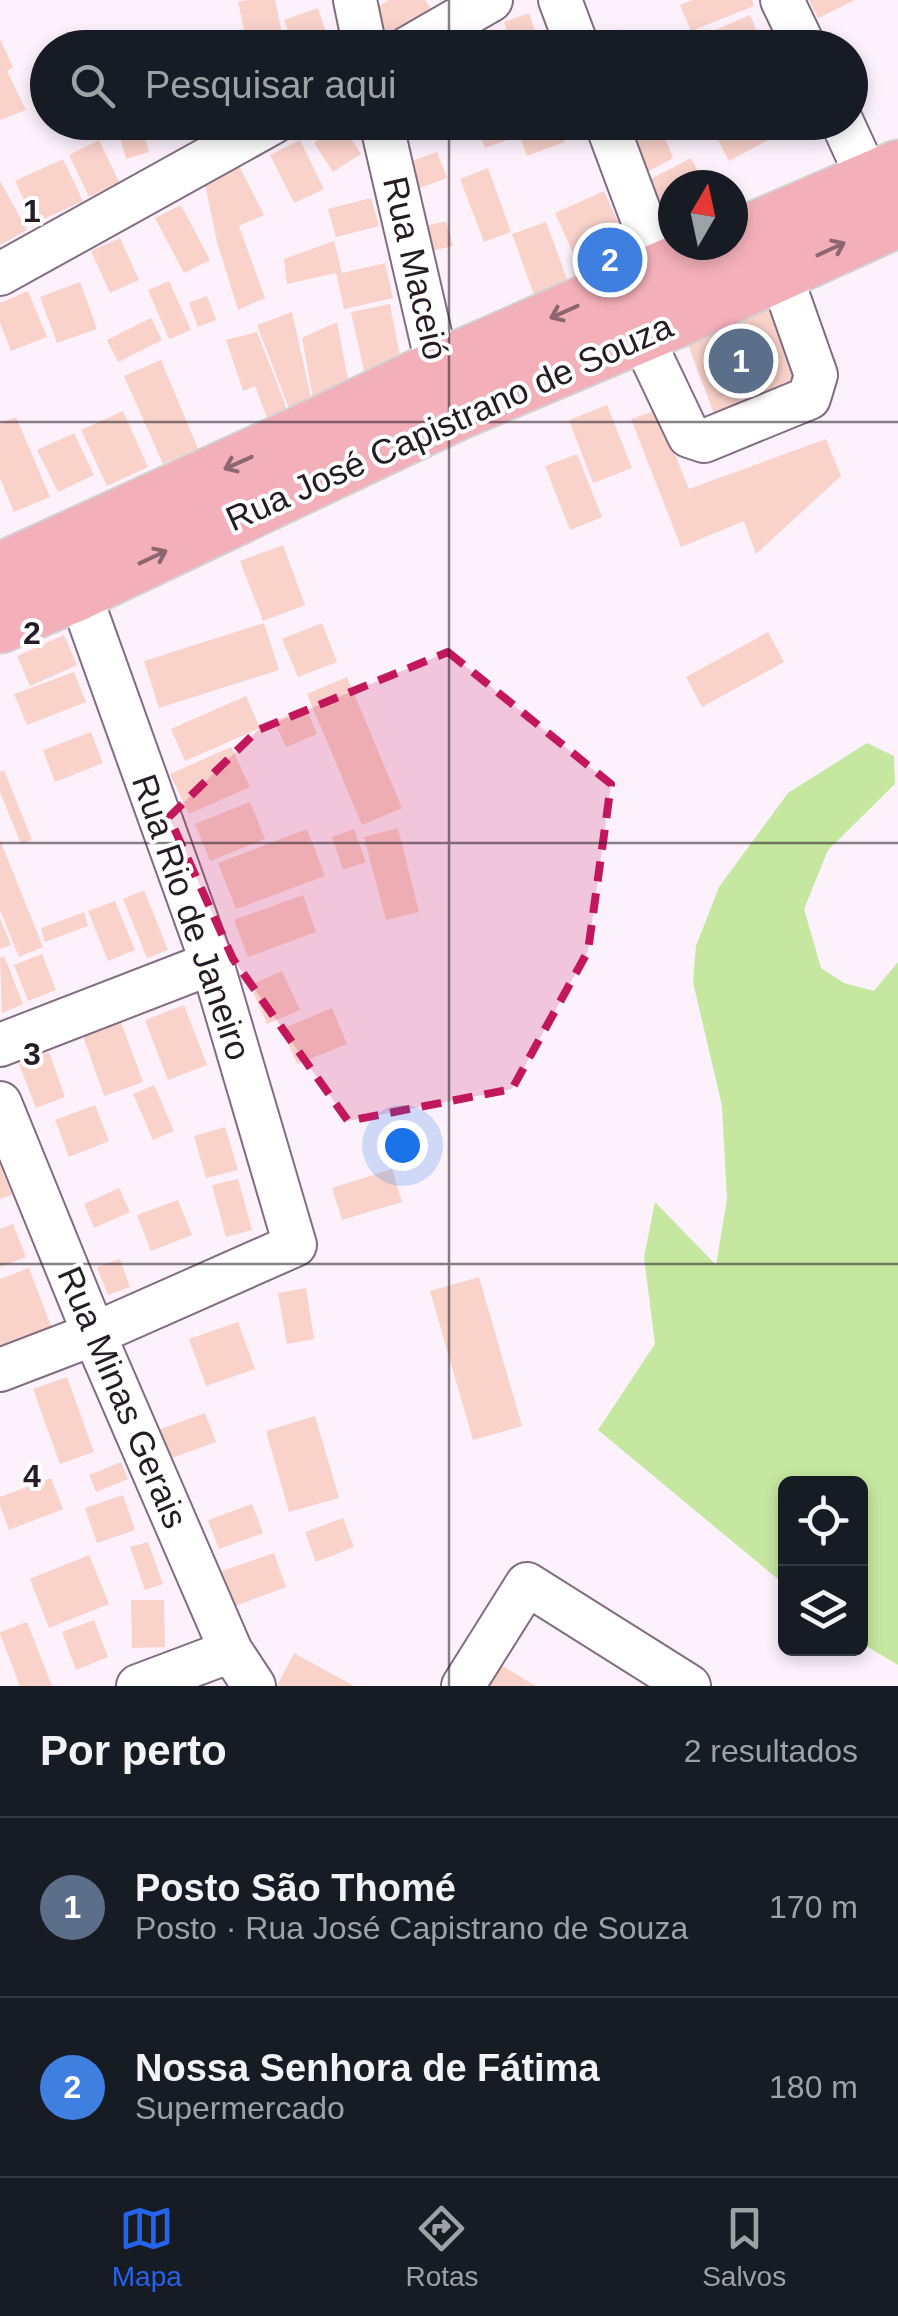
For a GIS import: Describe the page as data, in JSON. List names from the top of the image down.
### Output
{
  "streets": {
    "main road": ["Rua José Capistrano de Souza"],
    "street": ["Rua Maceió", "Rua Rio de Janeiro", "Rua Minas Gerais"]
  },
  "crossings": [
    ["Rua Maceió", "Rua José Capistrano de Souza"],
    ["Rua José Capistrano de Souza", "Rua Rio de Janeiro"],
    ["Rua Rio de Janeiro", "Rua Minas Gerais"]
  ],
  "north": "top",
  "page": {
    "search": "Pesquisar aqui",
    "pins": ["2", "1"],
    "heading": ["Por perto", "2 resultados"],
    "list": [
      {
        "mark": "1",
        "name": "Posto São Thomé",
        "note": "Posto · Rua José Capistrano de Souza",
        "value": "170 m"
      },
      {
        "mark": "2",
        "name": "Nossa Senhora de Fátima",
        "note": "Supermercado",
        "value": "180 m"
      }
    ],
    "nav": ["Mapa", "Rotas", "Salvos"]
  },
  "grid": {
    "rows": [
      "1",
      "2",
      "3",
      "4"
    ]
  }
}
